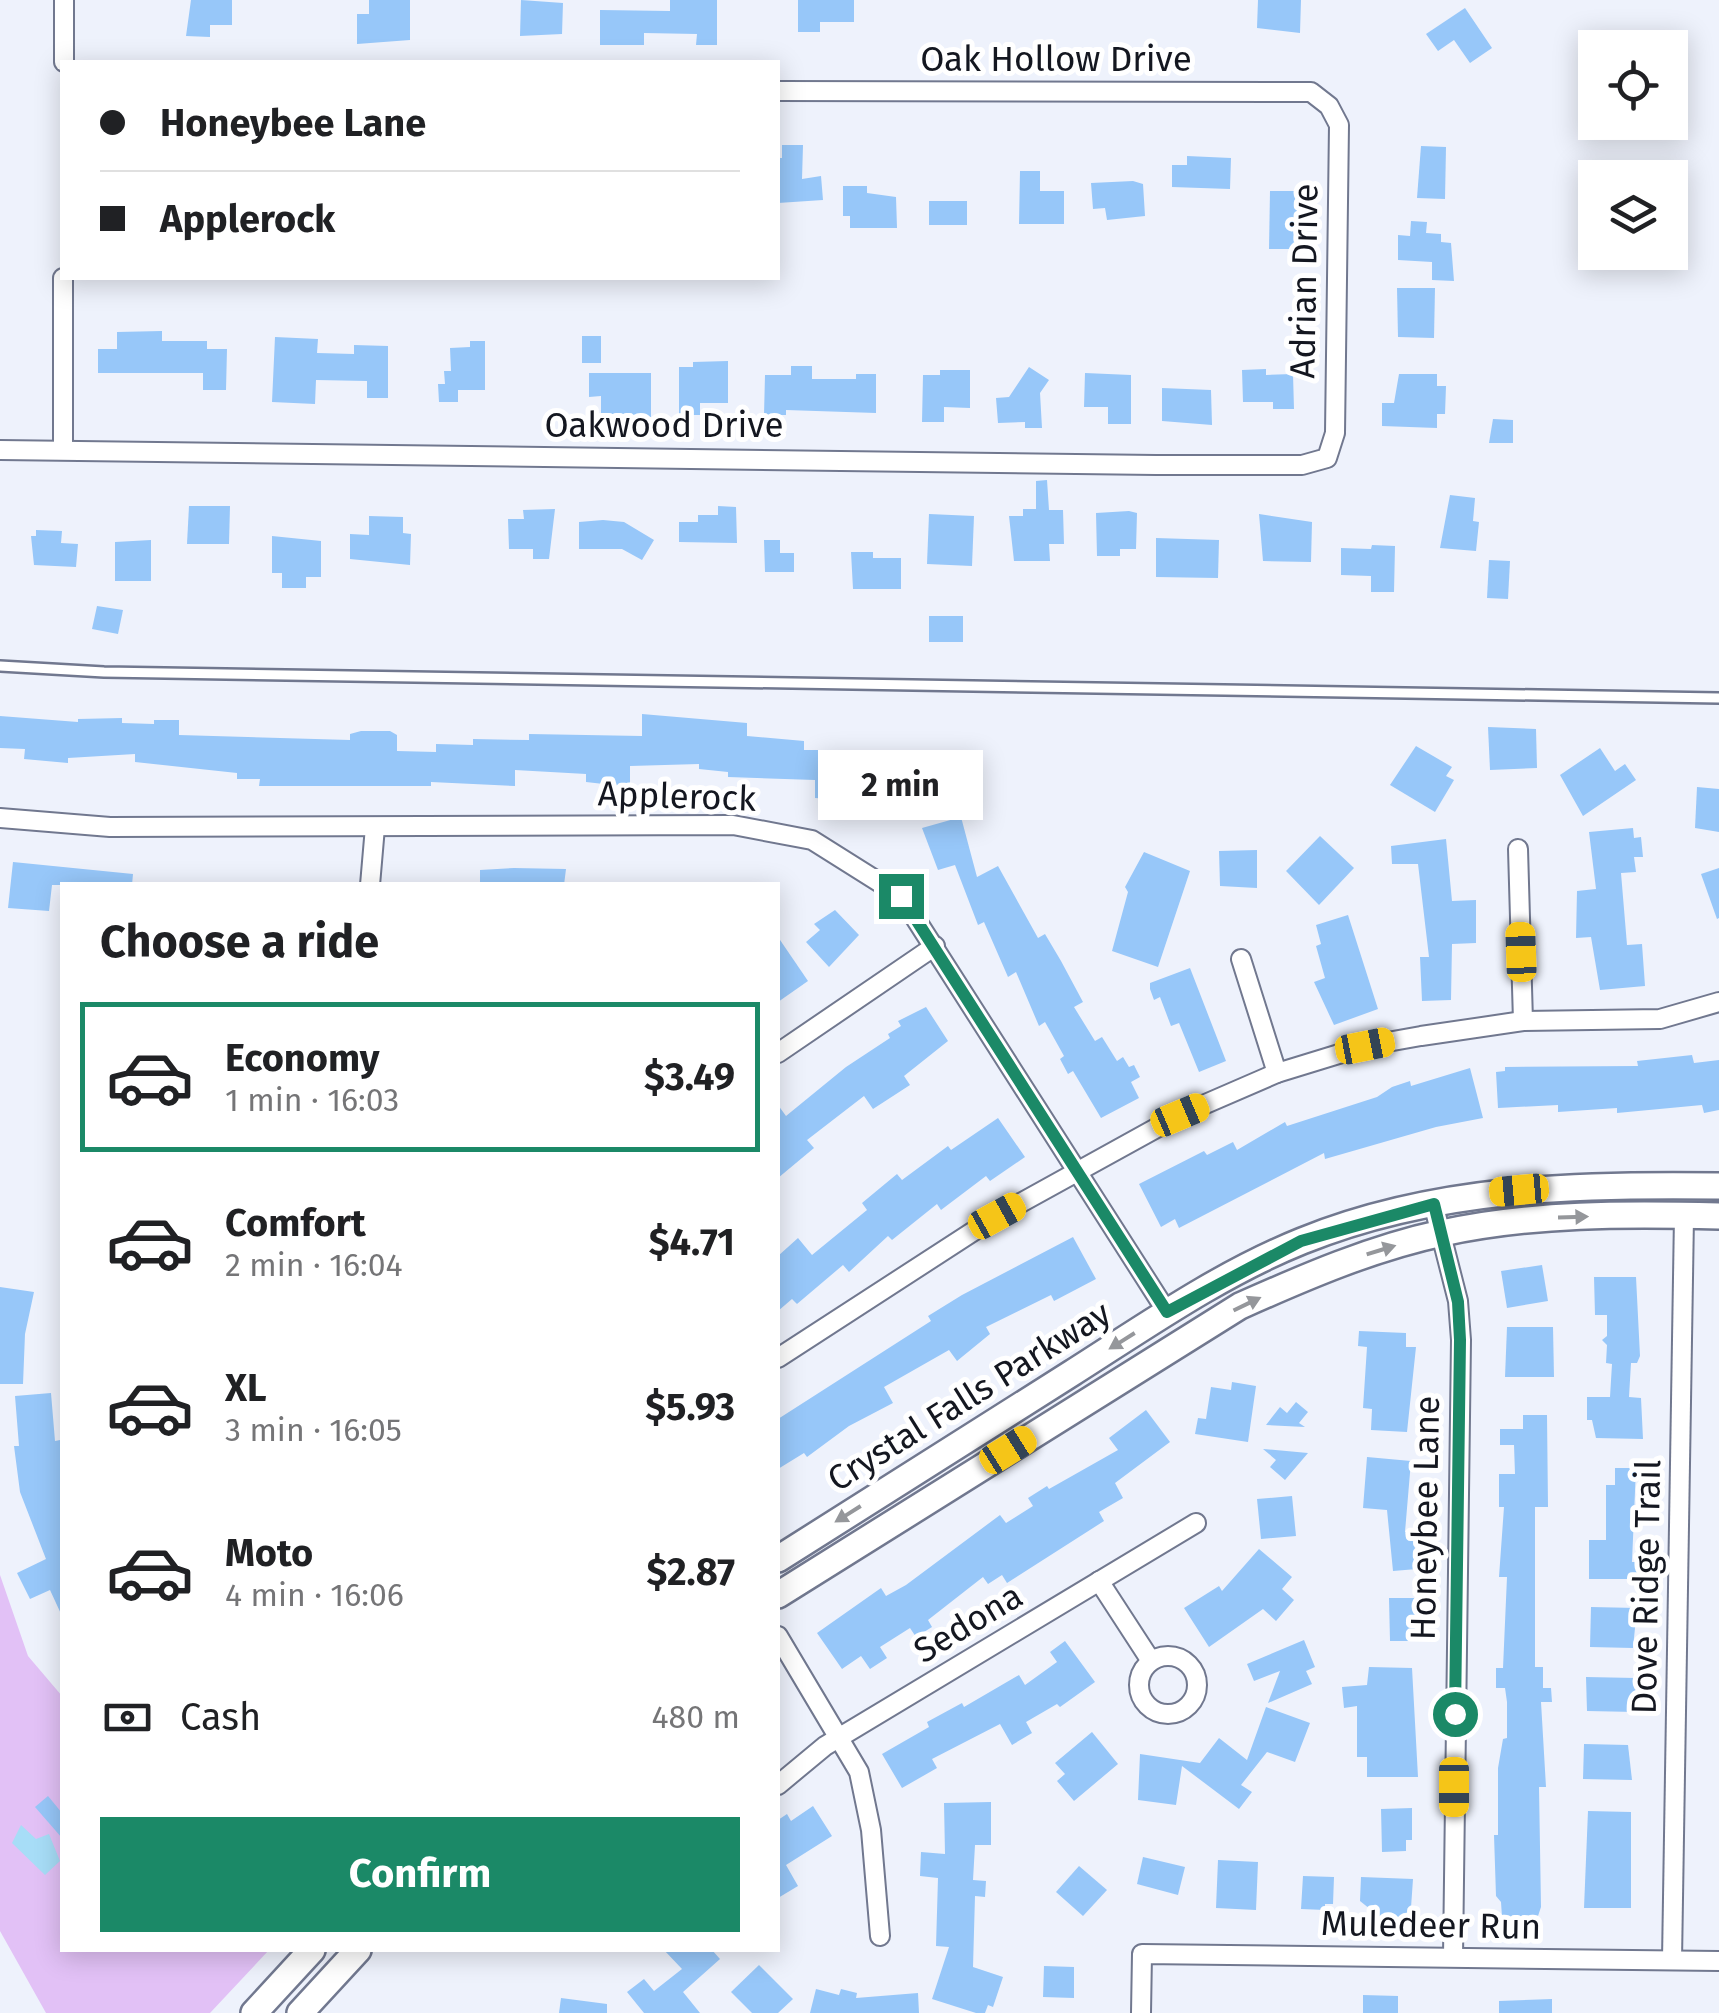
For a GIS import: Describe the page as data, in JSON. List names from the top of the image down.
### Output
{
  "streets": {
    "main road": ["Crystal Falls Parkway"],
    "street": [
      "Oak Hollow Drive",
      "Adrian Drive",
      "Oakwood Drive",
      "Applerock",
      "Honeybee Lane",
      "Dove Ridge Trail",
      "Sedona",
      "Muledeer Run"
    ]
  },
  "crossings": [
    ["Oak Hollow Drive", "Adrian Drive"],
    ["Adrian Drive", "Oakwood Drive"],
    ["Applerock", "Crystal Falls Parkway"],
    ["Crystal Falls Parkway", "Honeybee Lane"],
    ["Crystal Falls Parkway", "Dove Ridge Trail"],
    ["Honeybee Lane", "Muledeer Run"],
    ["Dove Ridge Trail", "Muledeer Run"]
  ],
  "page": {
    "banner": ["Honeybee Lane", "Applerock"],
    "bubble": "2 min",
    "heading": "Choose a ride",
    "list": [
      {
        "name": "Economy",
        "note": "1 min · 16:03",
        "value": "$3.49"
      },
      {
        "name": "Comfort",
        "note": "2 min · 16:04",
        "value": "$4.71"
      },
      {
        "name": "XL",
        "note": "3 min · 16:05",
        "value": "$5.93"
      },
      {
        "name": "Moto",
        "note": "4 min · 16:06",
        "value": "$2.87"
      }
    ],
    "pay": ["Cash", "480 m"],
    "buttons": "Confirm"
  }
}
